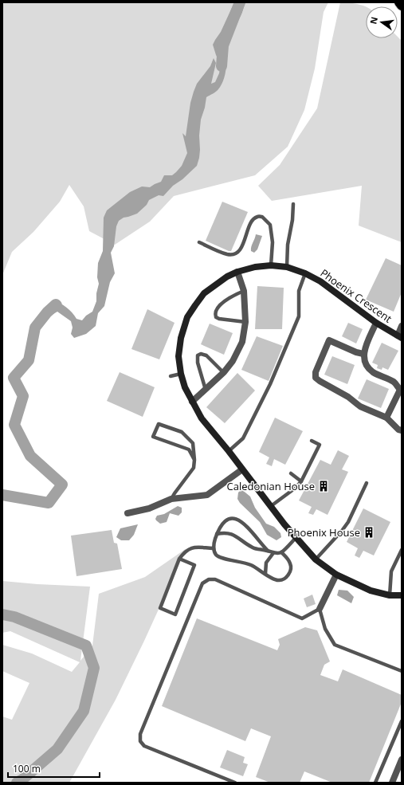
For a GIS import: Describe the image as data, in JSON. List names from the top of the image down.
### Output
{
  "streets": {
    "street": ["Phoenix Crescent"]
  },
  "places": {
    "building": ["Caledonian House", "Phoenix House"]
  },
  "scale_bar": "100 m",
  "north": "left"
}
